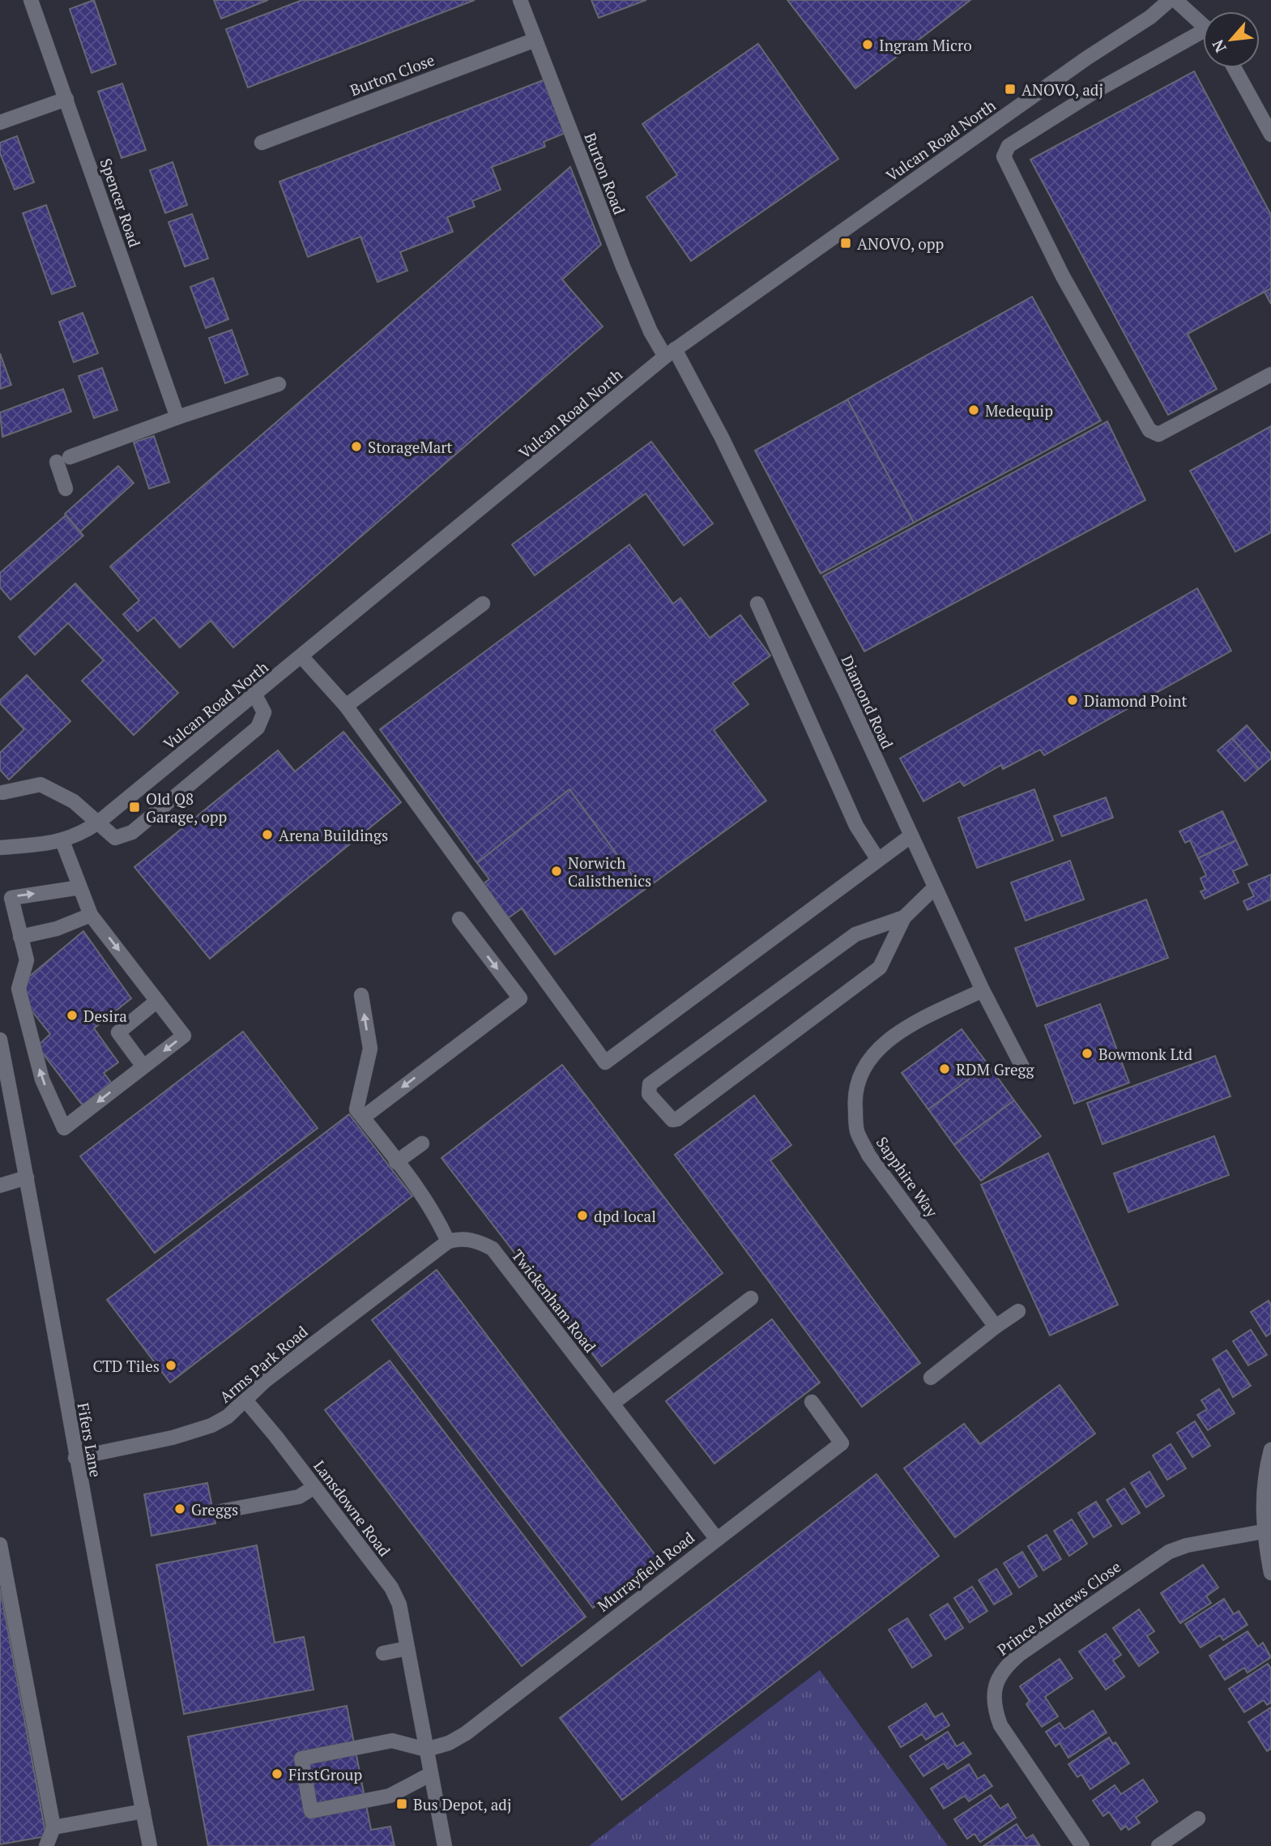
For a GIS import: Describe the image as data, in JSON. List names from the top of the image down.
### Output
{
  "streets": {
    "street": [
      "Burton Close",
      "Vulcan Road North",
      "Burton Road",
      "Spencer Road",
      "Diamond Road",
      "Sapphire Way",
      "Twickenham Road",
      "Arms Park Road",
      "Fifers Lane",
      "Lansdowne Road",
      "Murrayfield Road",
      "Prince Andrews Close"
    ]
  },
  "crossings": [
    ["Burton Close", "Burton Road"],
    ["Vulcan Road North", "Burton Road"],
    ["Vulcan Road North", "Diamond Road"],
    ["Burton Road", "Diamond Road"],
    ["Diamond Road", "Sapphire Way"],
    ["Twickenham Road", "Arms Park Road"],
    ["Twickenham Road", "Murrayfield Road"],
    ["Arms Park Road", "Fifers Lane"],
    ["Arms Park Road", "Lansdowne Road"],
    ["Lansdowne Road", "Murrayfield Road"]
  ],
  "places": {
    "other": [
      "Ingram Micro",
      "Medequip",
      "StorageMart",
      "Diamond Point",
      "Arena Buildings",
      "Norwich Calisthenics",
      "Desira",
      "Bowmonk Ltd",
      "RDM Gregg",
      "dpd local",
      "CTD Tiles",
      "Greggs",
      "FirstGroup"
    ],
    "transit": [
      "ANOVO, adj",
      "ANOVO, opp",
      "Old Q8 Garage, opp",
      "Bus Depot, adj"
    ]
  },
  "north": "bottom left"
}
